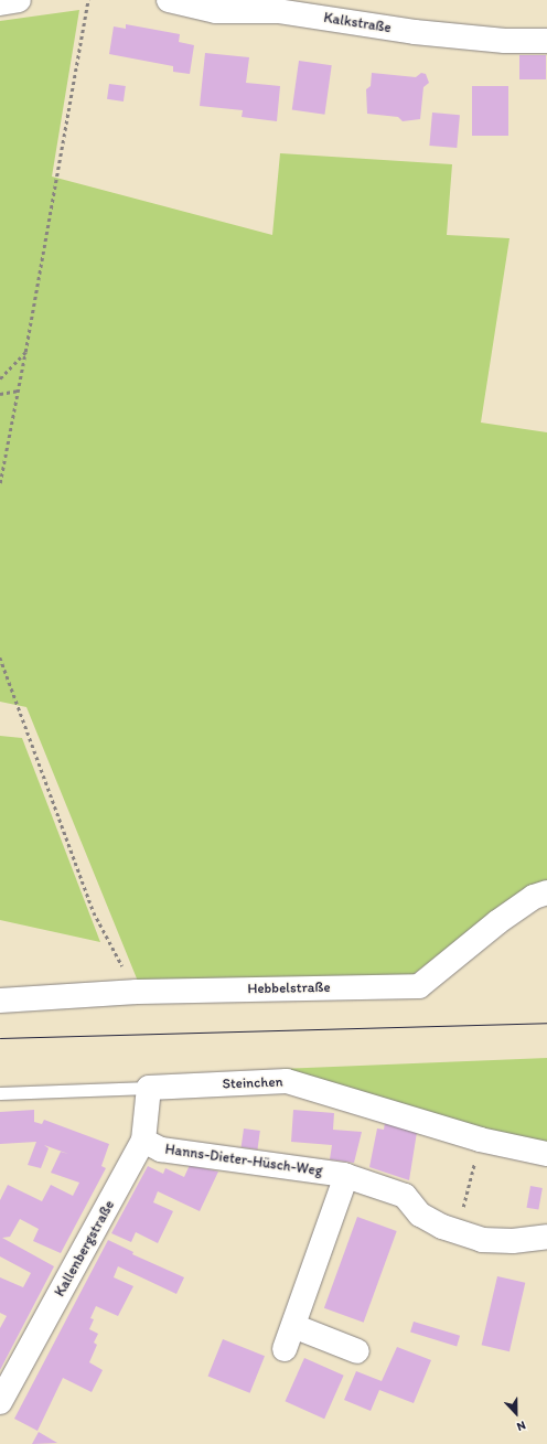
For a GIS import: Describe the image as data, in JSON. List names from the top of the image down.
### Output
{
  "streets": {
    "street": [
      "Kalkstraße",
      "Hebbelstraße",
      "Steinchen",
      "Hanns-Dieter-Hüsch-Weg",
      "Kallenbergstraße"
    ]
  },
  "crossings": [
    ["Steinchen", "Kallenbergstraße"],
    ["Hanns-Dieter-Hüsch-Weg", "Kallenbergstraße"]
  ],
  "north": "bottom"
}
